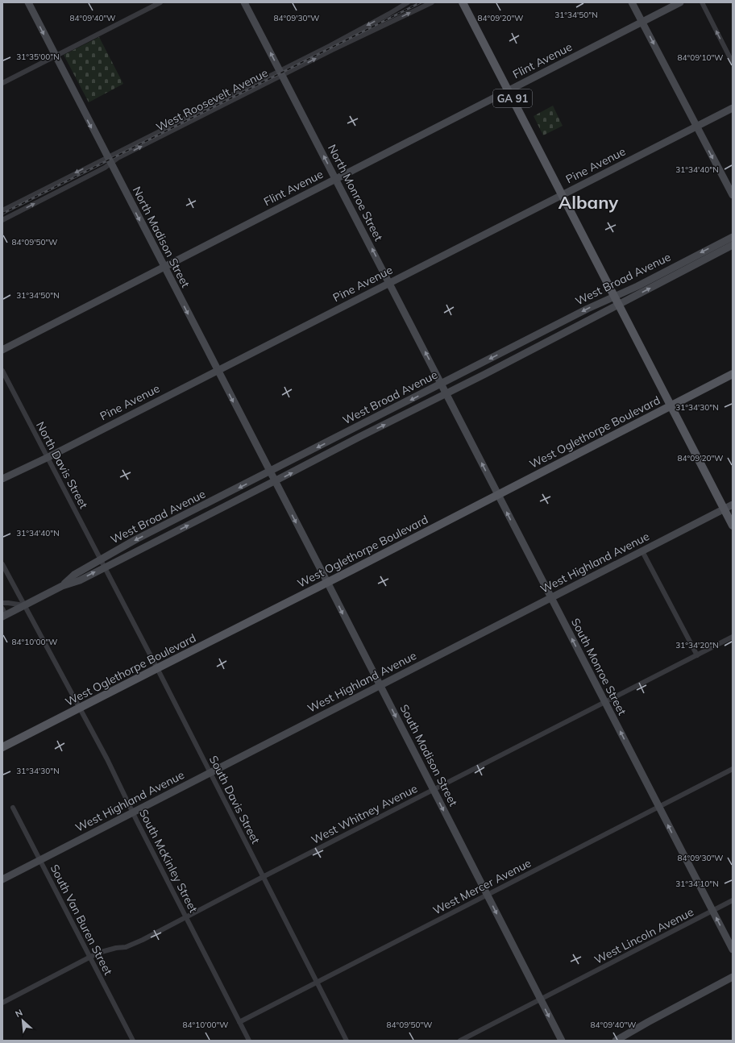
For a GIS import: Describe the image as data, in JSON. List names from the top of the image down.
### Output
{
  "streets": {
    "main road": [
      "Flint Avenue",
      "GA 91",
      "Pine Avenue",
      "North Monroe Street",
      "North Madison Street",
      "West Broad Avenue",
      "West Oglethorpe Boulevard",
      "West Highland Avenue",
      "South Monroe Street",
      "South Madison Street"
    ],
    "street": [
      "West Roosevelt Avenue",
      "North Davis Street",
      "South Davis Street",
      "West Whitney Avenue",
      "South McKinley Street",
      "West Mercer Avenue",
      "South Van Buren Street",
      "West Lincoln Avenue"
    ]
  },
  "crossings": [
    ["Flint Avenue", "GA 91"],
    ["Flint Avenue", "North Monroe Street"],
    ["Flint Avenue", "North Madison Street"],
    ["GA 91", "Pine Avenue"],
    ["GA 91", "West Broad Avenue"],
    ["GA 91", "West Oglethorpe Boulevard"],
    ["GA 91", "West Highland Avenue"],
    ["West Roosevelt Avenue", "North Monroe Street"],
    ["West Roosevelt Avenue", "North Madison Street"],
    ["Pine Avenue", "North Monroe Street"],
    ["Pine Avenue", "North Madison Street"],
    ["Pine Avenue", "North Davis Street"],
    ["North Monroe Street", "West Broad Avenue"],
    ["North Monroe Street", "South Monroe Street"],
    ["North Madison Street", "West Broad Avenue"],
    ["North Madison Street", "South Madison Street"],
    ["West Broad Avenue", "North Davis Street"],
    ["West Broad Avenue", "South Monroe Street"],
    ["West Broad Avenue", "South Madison Street"],
    ["West Broad Avenue", "South Davis Street"],
    ["West Broad Avenue", "South McKinley Street"],
    ["West Oglethorpe Boulevard", "South Monroe Street"],
    ["West Oglethorpe Boulevard", "South Madison Street"],
    ["West Oglethorpe Boulevard", "South Davis Street"],
    ["West Oglethorpe Boulevard", "South McKinley Street"],
    ["North Davis Street", "South Davis Street"],
    ["West Highland Avenue", "South Monroe Street"],
    ["West Highland Avenue", "South Madison Street"],
    ["West Highland Avenue", "South Davis Street"],
    ["West Highland Avenue", "South McKinley Street"],
    ["West Highland Avenue", "South Van Buren Street"],
    ["South Monroe Street", "West Whitney Avenue"],
    ["South Monroe Street", "West Mercer Avenue"],
    ["South Monroe Street", "West Lincoln Avenue"],
    ["South Madison Street", "West Whitney Avenue"],
    ["South Madison Street", "West Mercer Avenue"],
    ["South Madison Street", "West Lincoln Avenue"],
    ["South Davis Street", "West Whitney Avenue"],
    ["South Davis Street", "West Mercer Avenue"],
    ["West Whitney Avenue", "South McKinley Street"],
    ["West Whitney Avenue", "South Van Buren Street"],
    ["South McKinley Street", "West Mercer Avenue"]
  ],
  "one_way": [
    "North Monroe Street",
    "North Madison Street",
    "South Monroe Street",
    "South Madison Street"
  ],
  "districts": ["Albany"],
  "north": "top left",
  "coordinates": [
    "31°34'50\"N",
    "84°09'40\"W",
    "84°09'30\"W",
    "84°09'20\"W",
    "31°35'00\"N",
    "84°09'10\"W",
    "31°34'40\"N",
    "84°09'50\"W",
    "31°34'30\"N",
    "84°10'00\"W",
    "31°34'20\"N",
    "31°34'10\"N"
  ]
}
